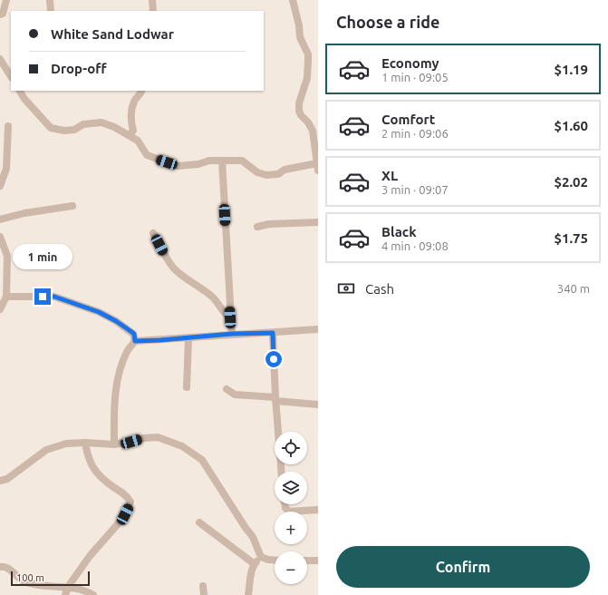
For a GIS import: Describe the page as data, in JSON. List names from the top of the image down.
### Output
{
  "scale_bar": "100 m",
  "page": {
    "heading": "Choose a ride",
    "banner": ["White Sand Lodwar", "Drop-off"],
    "list": [
      {
        "name": "Economy",
        "note": "1 min · 09:05",
        "value": "$1.19"
      },
      {
        "name": "Comfort",
        "note": "2 min · 09:06",
        "value": "$1.60"
      },
      {
        "name": "XL",
        "note": "3 min · 09:07",
        "value": "$2.02"
      },
      {
        "name": "Black",
        "note": "4 min · 09:08",
        "value": "$1.75"
      }
    ],
    "bubble": "1 min",
    "pay": ["Cash", "340 m"],
    "map_buttons": ["+", "−"],
    "buttons": "Confirm",
    "scale": "100 m"
  }
}
